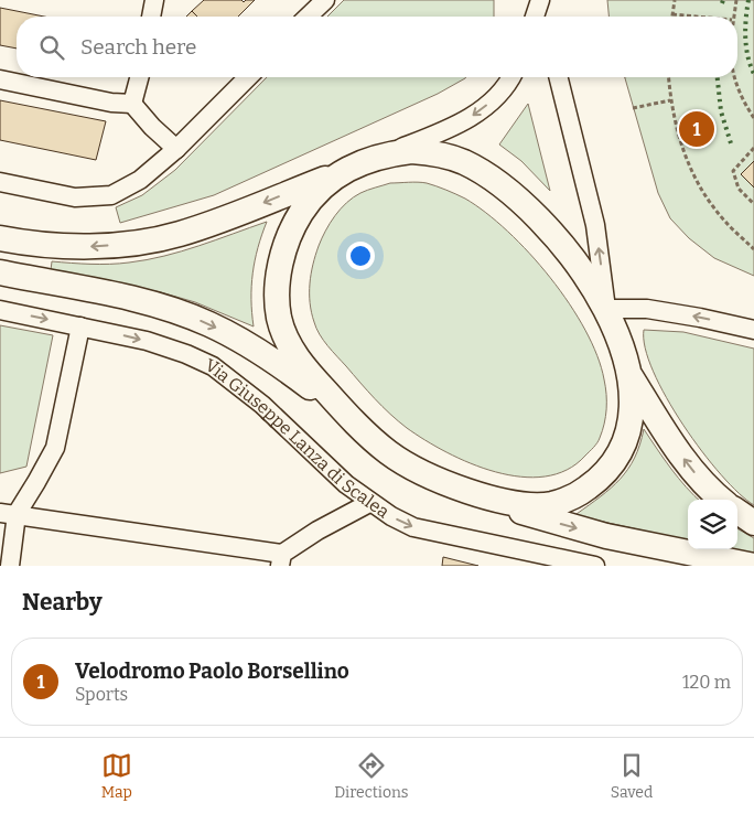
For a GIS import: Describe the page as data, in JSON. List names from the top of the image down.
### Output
{
  "streets": {
    "street": ["Via Giuseppe Lanza di Scalea"]
  },
  "page": {
    "search": "Search here",
    "pins": "1",
    "heading": "Nearby",
    "list": [
      {
        "mark": "1",
        "name": "Velodromo Paolo Borsellino",
        "note": "Sports",
        "value": "120 m"
      }
    ],
    "nav": ["Map", "Directions", "Saved"]
  }
}
